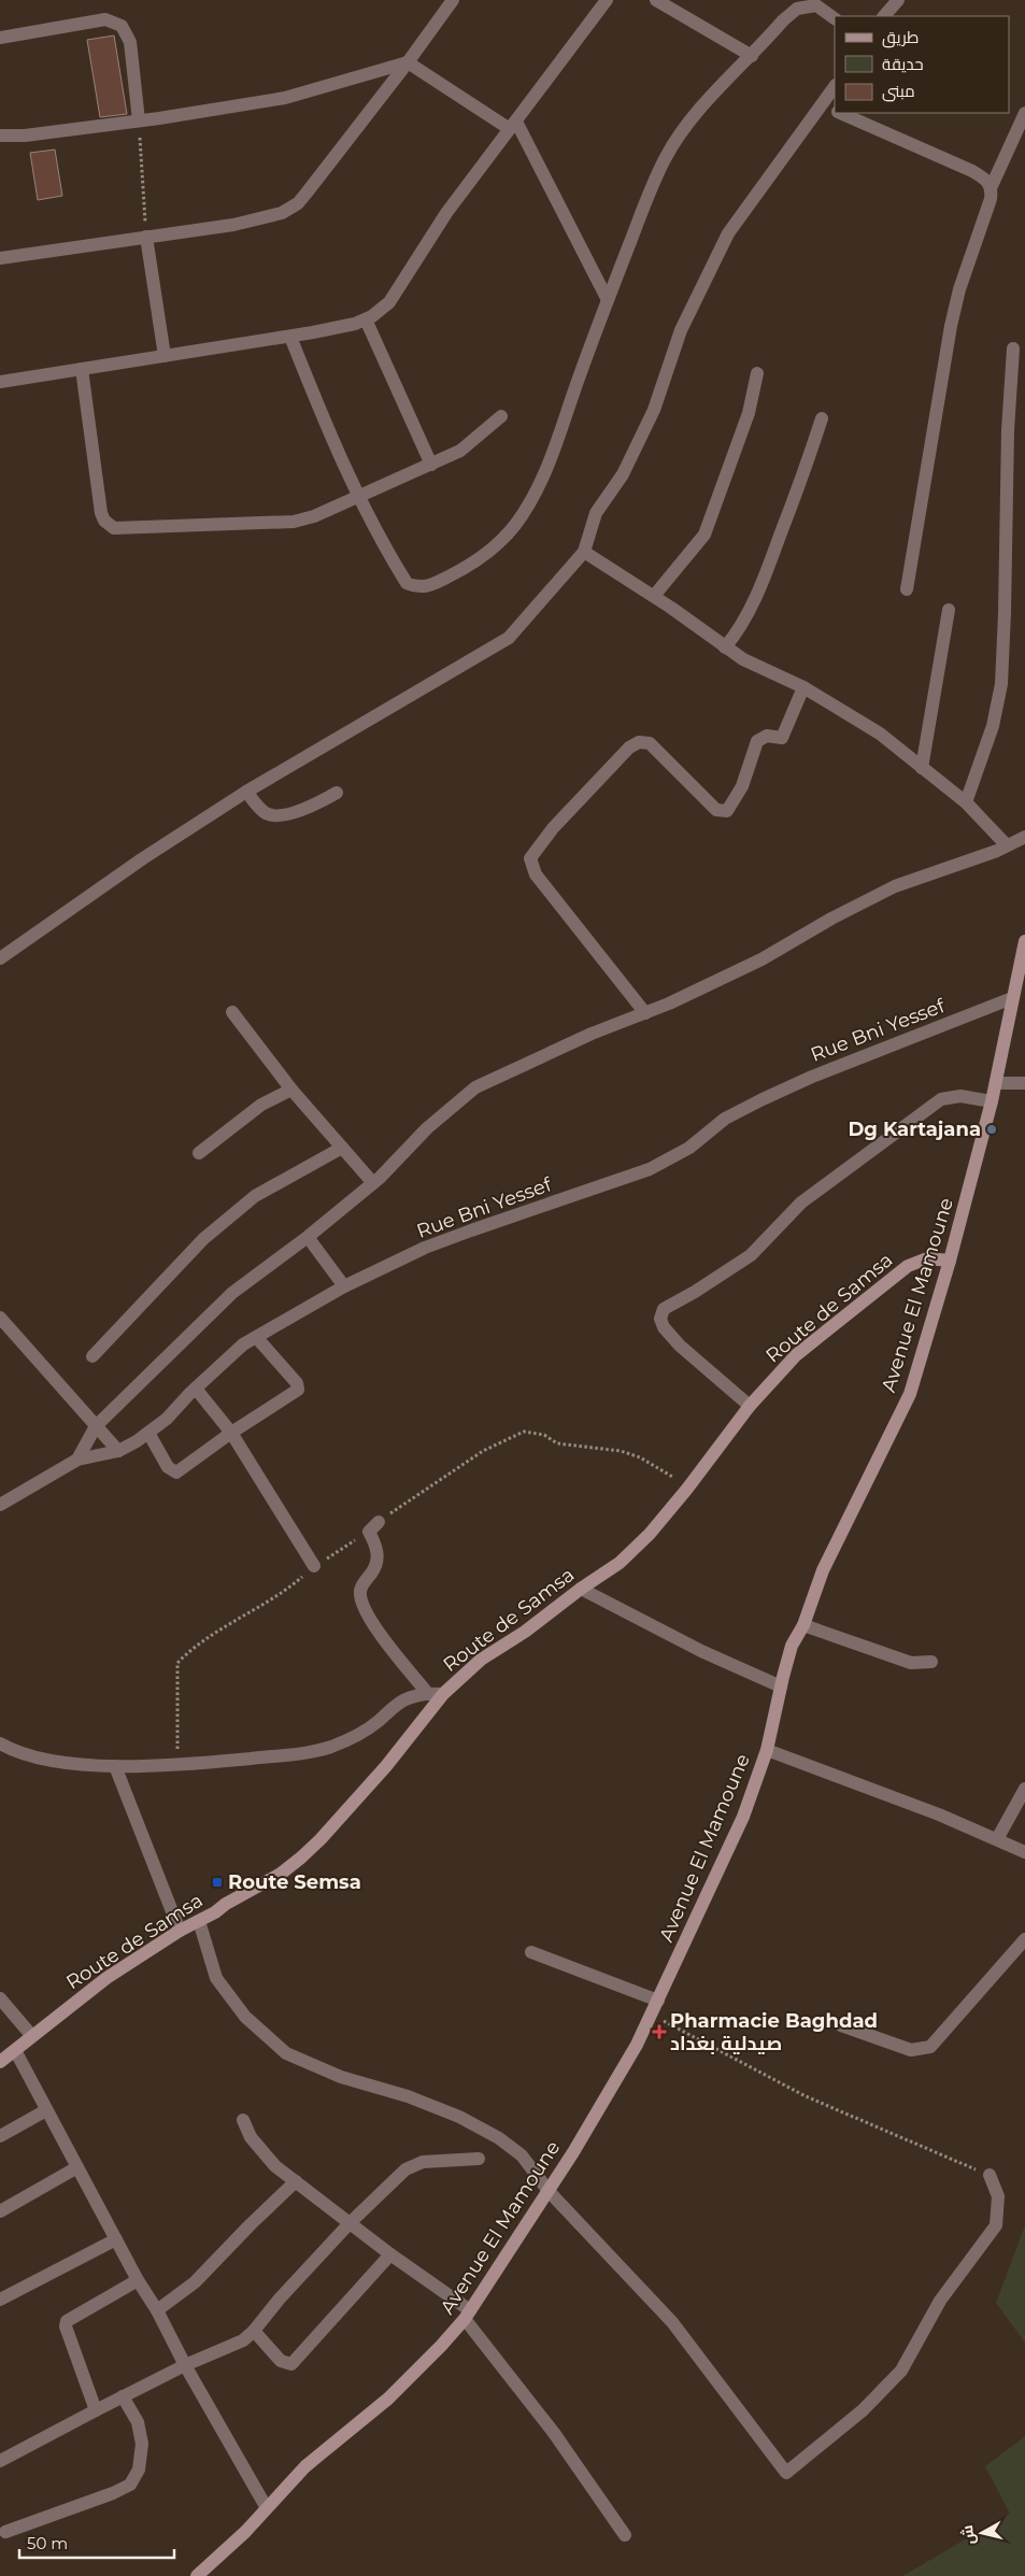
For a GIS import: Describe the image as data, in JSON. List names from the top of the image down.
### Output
{
  "streets": {
    "street": ["Rue Bni Yessef", "Avenue El Mamoune", "Route de Samsa"]
  },
  "crossings": [
    ["Rue Bni Yessef", "Avenue El Mamoune"],
    ["Avenue El Mamoune", "Route de Samsa"]
  ],
  "places": {
    "other": ["Dg Kartajana"],
    "transit": ["Route Semsa"],
    "health": ["Pharmacie Baghdad صيدلية بغداد"]
  },
  "legend": ["طريق", "حديقة", "مبنى"],
  "scale_bar": "50 m",
  "north": "left"
}
